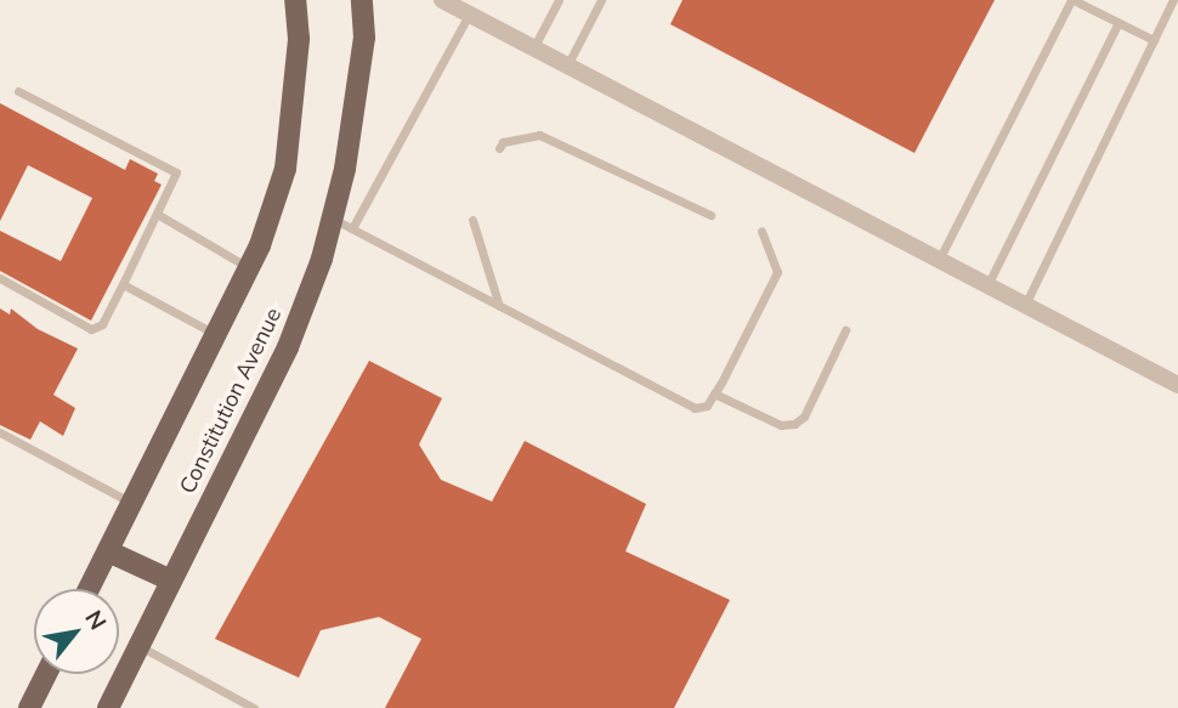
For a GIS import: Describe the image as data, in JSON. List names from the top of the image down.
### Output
{
  "streets": {
    "main road": ["Constitution Avenue"]
  },
  "north": "top right"
}
